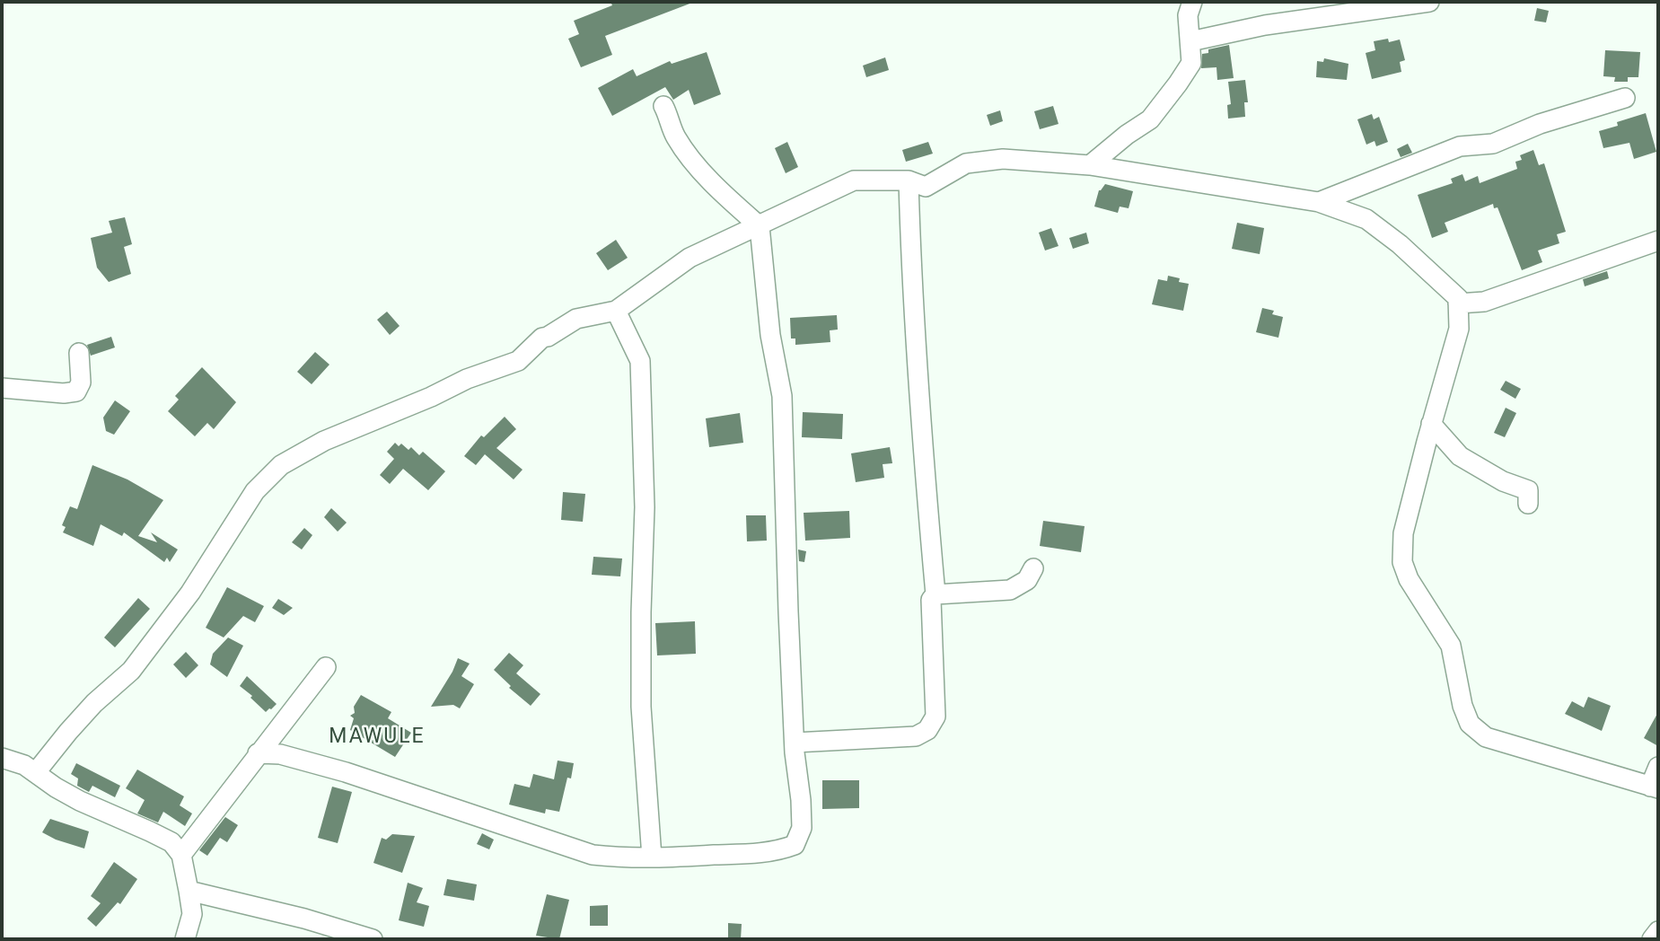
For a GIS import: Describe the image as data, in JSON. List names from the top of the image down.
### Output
{
  "districts": ["MAWULE"]
}
